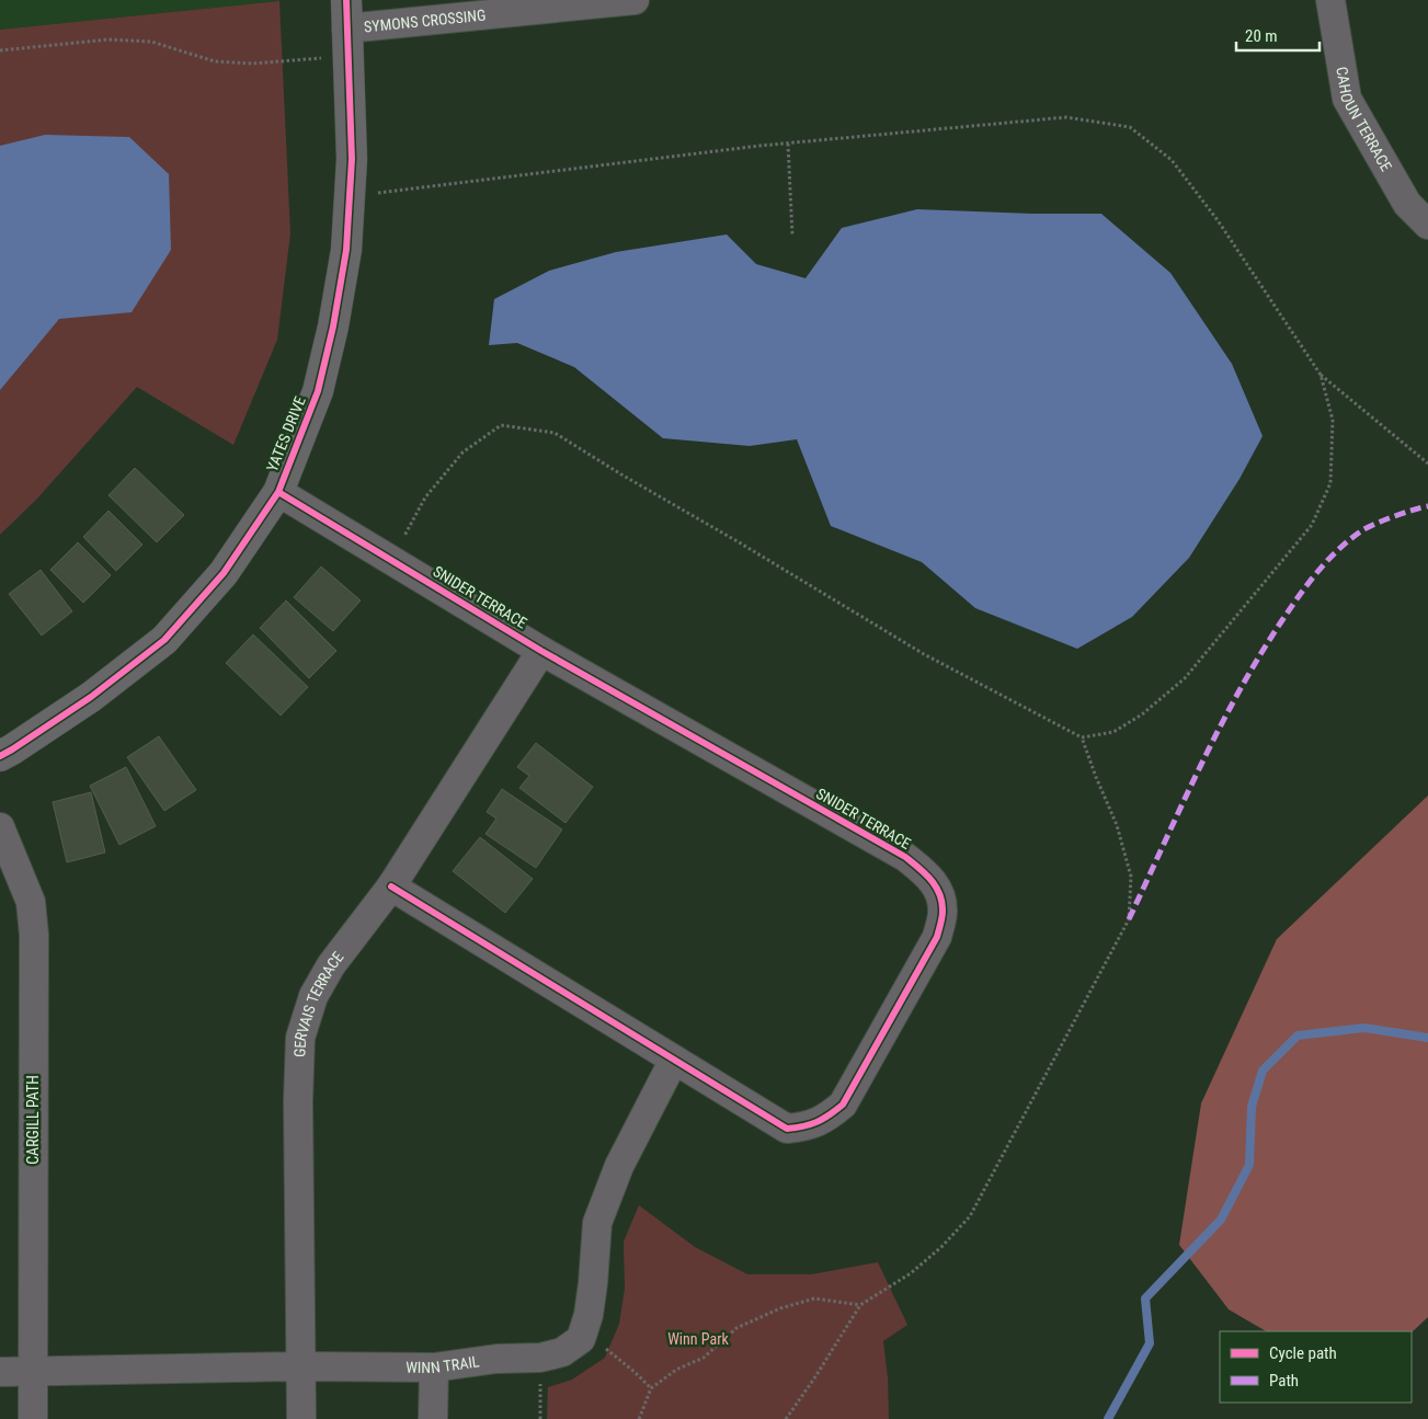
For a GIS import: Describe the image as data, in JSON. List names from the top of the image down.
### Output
{
  "streets": {
    "street": [
      "SYMONS CROSSING",
      "CAHOUN TERRACE",
      "YATES DRIVE",
      "SNIDER TERRACE",
      "GERVAIS TERRACE",
      "CARGILL PATH",
      "WINN TRAIL"
    ]
  },
  "crossings": [
    ["SYMONS CROSSING", "YATES DRIVE"],
    ["YATES DRIVE", "SNIDER TERRACE"],
    ["SNIDER TERRACE", "GERVAIS TERRACE"],
    ["SNIDER TERRACE", "WINN TRAIL"],
    ["GERVAIS TERRACE", "WINN TRAIL"],
    ["CARGILL PATH", "WINN TRAIL"]
  ],
  "parks": ["Winn Park"],
  "legend": ["Cycle path", "Path"],
  "scale_bar": "20 m"
}
